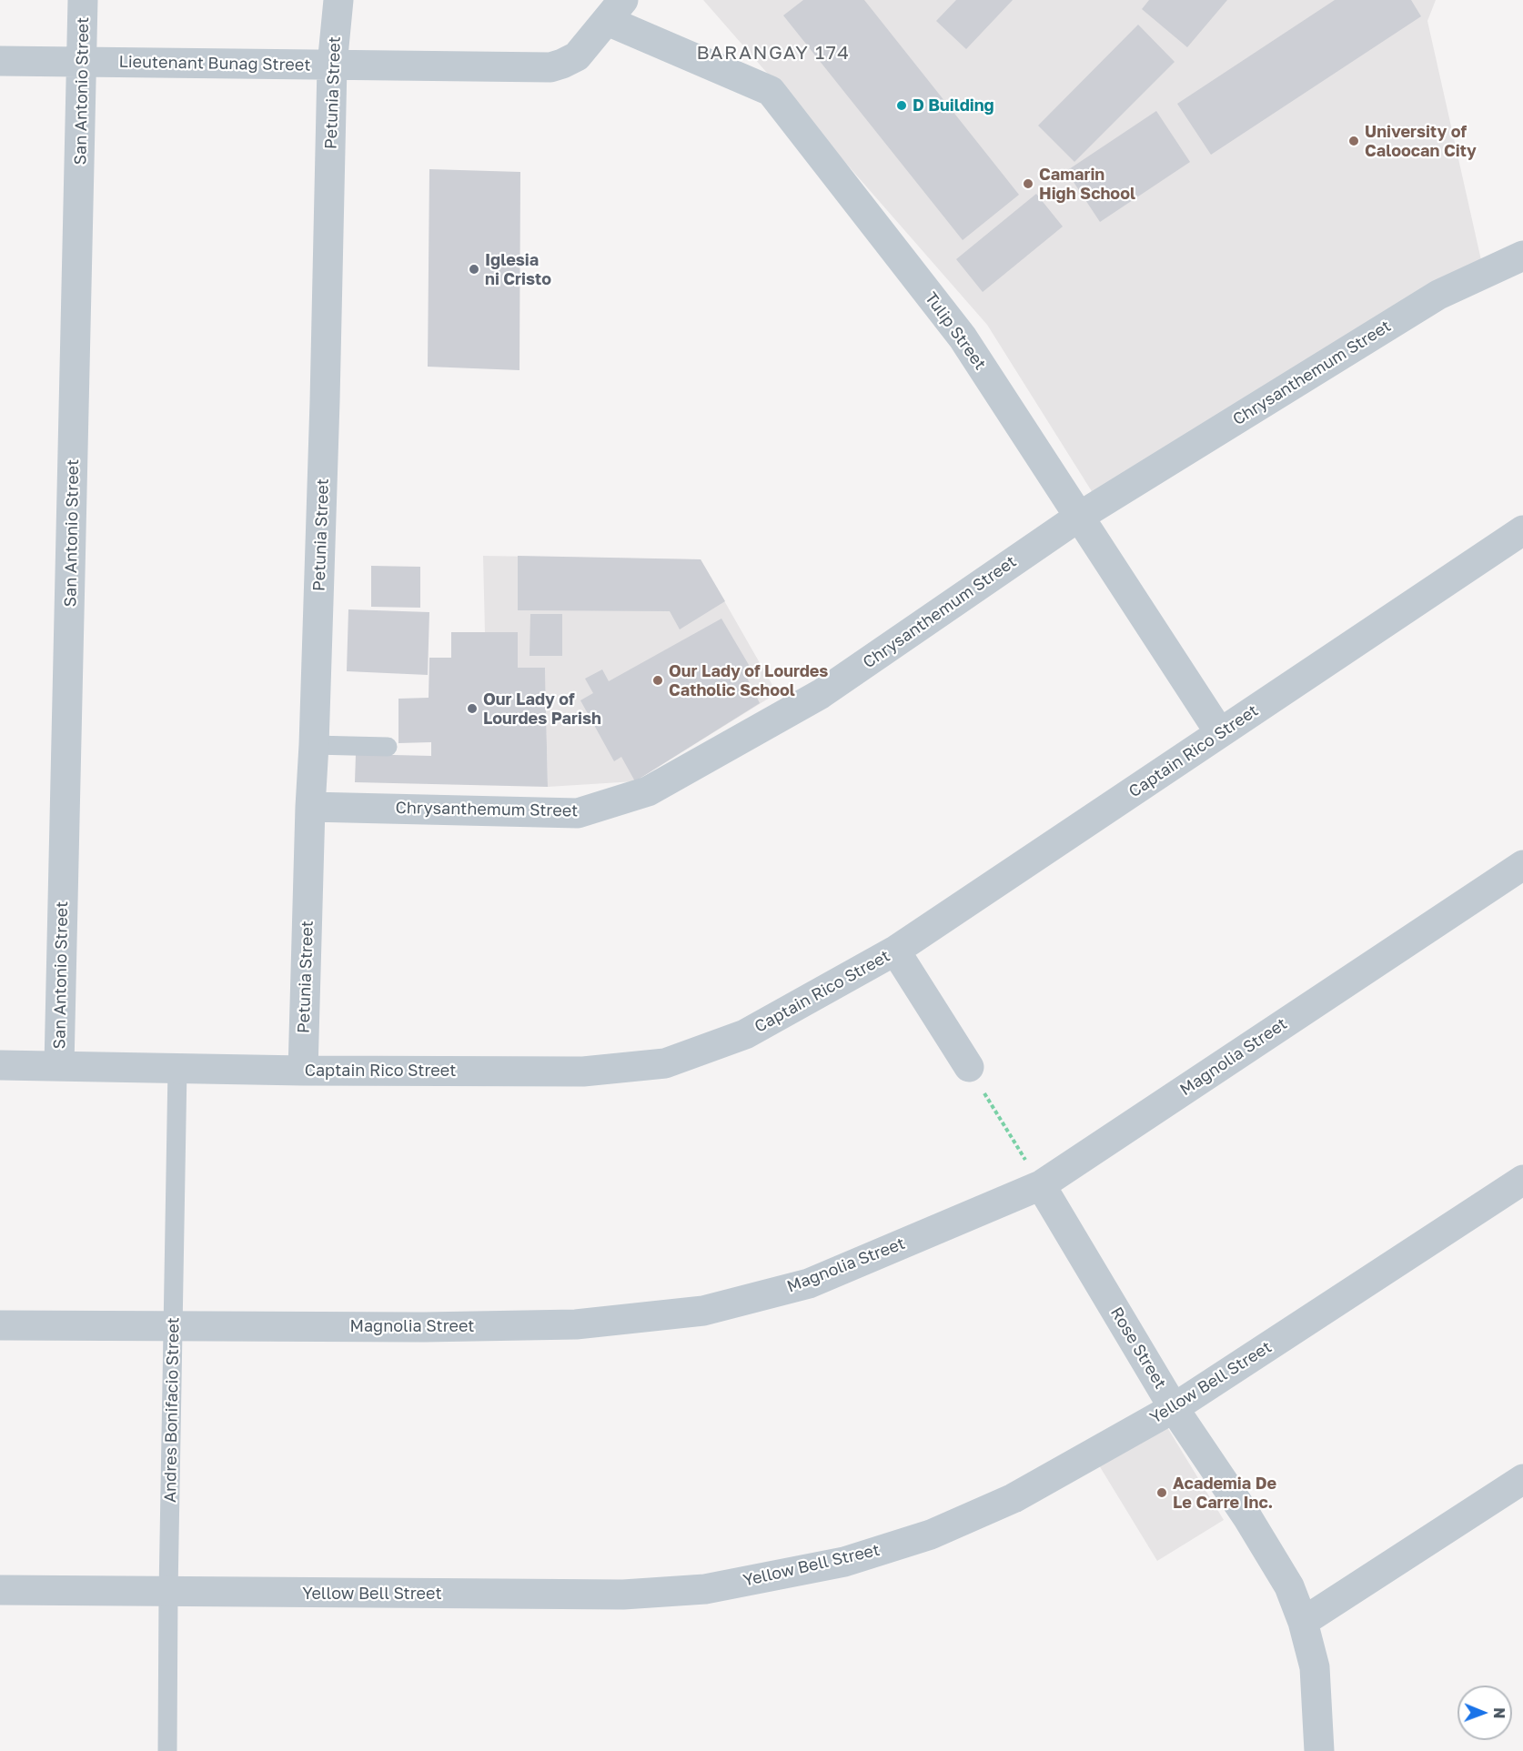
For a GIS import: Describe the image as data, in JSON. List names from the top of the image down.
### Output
{
  "streets": {
    "street": [
      "Lieutenant Bunag Street",
      "San Antonio Street",
      "Petunia Street",
      "Tulip Street",
      "Chrysanthemum Street",
      "Captain Rico Street",
      "Magnolia Street",
      "Rose Street",
      "Yellow Bell Street"
    ],
    "lane": ["Andres Bonifacio Street"]
  },
  "crossings": [
    ["Lieutenant Bunag Street", "San Antonio Street"],
    ["Lieutenant Bunag Street", "Petunia Street"],
    ["Lieutenant Bunag Street", "Tulip Street"],
    ["San Antonio Street", "Captain Rico Street"],
    ["Petunia Street", "Chrysanthemum Street"],
    ["Petunia Street", "Captain Rico Street"],
    ["Tulip Street", "Chrysanthemum Street"],
    ["Tulip Street", "Captain Rico Street"],
    ["Captain Rico Street", "Andres Bonifacio Street"],
    ["Magnolia Street", "Rose Street"],
    ["Magnolia Street", "Andres Bonifacio Street"],
    ["Rose Street", "Yellow Bell Street"],
    ["Yellow Bell Street", "Andres Bonifacio Street"]
  ],
  "districts": ["BARANGAY 174"],
  "places": [
    "D Building",
    "University of Caloocan City",
    "Camarin High School",
    "Iglesia ni Cristo",
    "Our Lady of Lourdes Catholic School",
    "Our Lady of Lourdes Parish",
    "Academia De Le Carre Inc."
  ],
  "north": "right"
}
